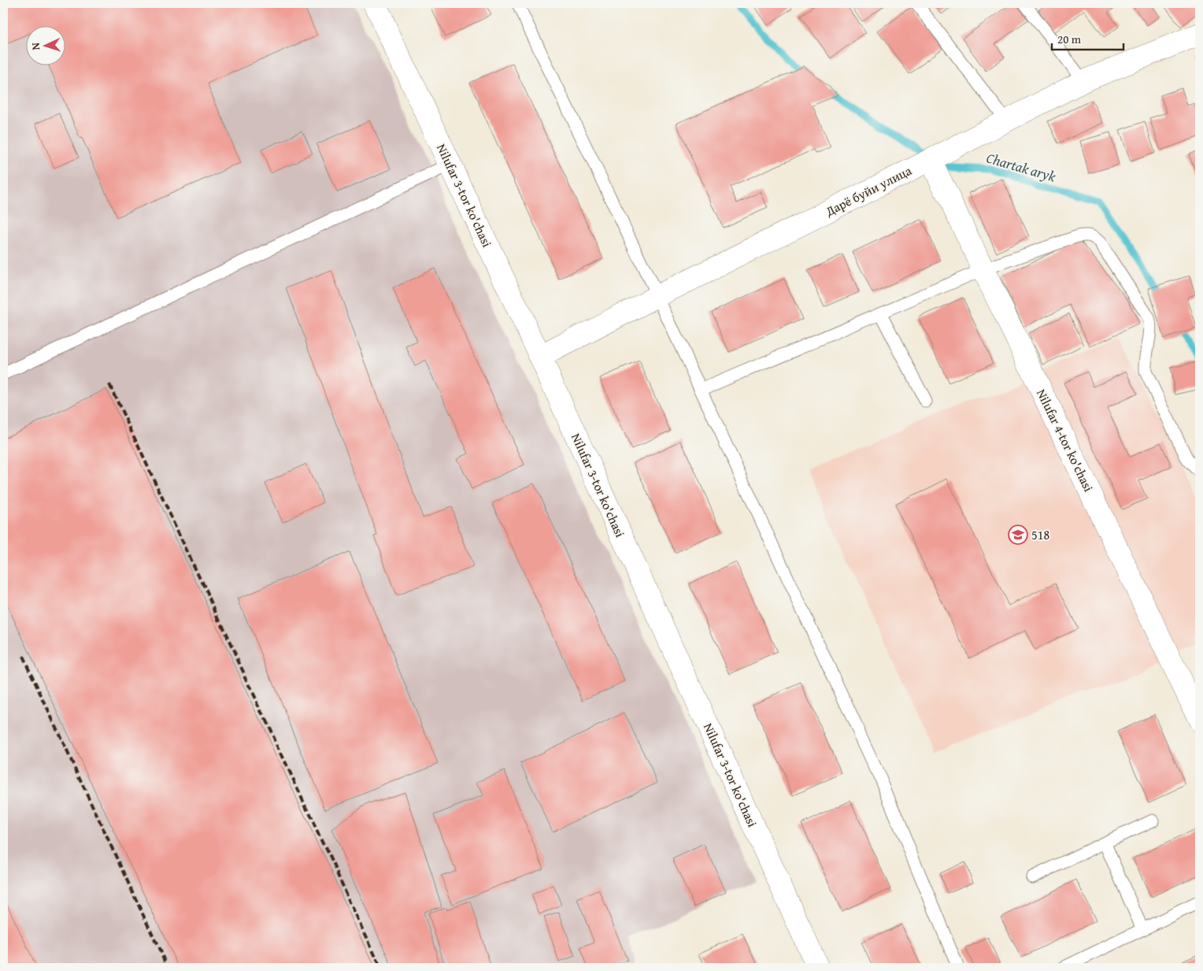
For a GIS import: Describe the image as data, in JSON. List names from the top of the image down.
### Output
{
  "streets": {
    "street": ["Дарё буйи улица", "Nilufar 3-tor ko'chasi", "Nilufar 4-tor ko'chasi"]
  },
  "crossings": [
    ["Дарё буйи улица", "Nilufar 3-tor ko'chasi"],
    ["Дарё буйи улица", "Nilufar 4-tor ko'chasi"]
  ],
  "water": ["Chartak aryk"],
  "places": {
    "school or university": ["518"]
  },
  "scale_bar": "20 m",
  "north": "left"
}
